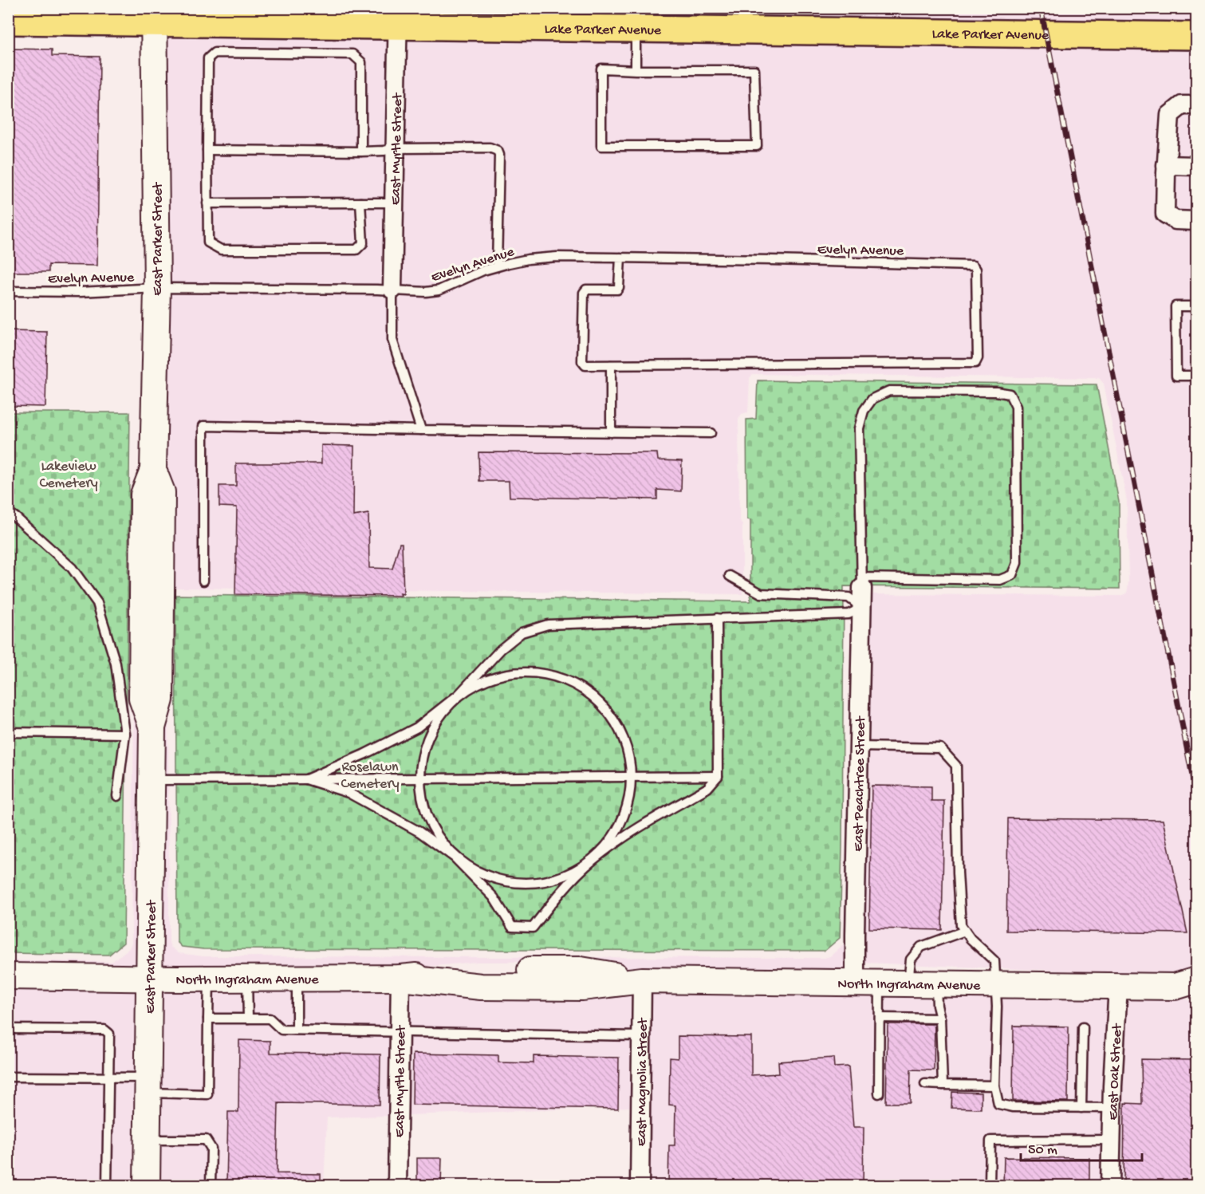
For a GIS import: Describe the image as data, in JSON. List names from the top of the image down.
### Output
{
  "streets": {
    "main road": ["Lake Parker Avenue"],
    "street": [
      "East Myrtle Street",
      "East Parker Street",
      "East Peachtree Street",
      "North Ingraham Avenue",
      "East Oak Street",
      "East Magnolia Street"
    ],
    "lane": ["Evelyn Avenue"]
  },
  "crossings": [
    ["Lake Parker Avenue", "East Myrtle Street"],
    ["Lake Parker Avenue", "East Parker Street"],
    ["East Myrtle Street", "Evelyn Avenue"],
    ["East Myrtle Street", "North Ingraham Avenue"],
    ["East Parker Street", "Evelyn Avenue"],
    ["East Parker Street", "North Ingraham Avenue"],
    ["East Peachtree Street", "North Ingraham Avenue"],
    ["North Ingraham Avenue", "East Oak Street"],
    ["North Ingraham Avenue", "East Magnolia Street"]
  ],
  "parks": ["Lakeview Cemetery", "Roselawn Cemetery"],
  "scale_bar": "50 m"
}
